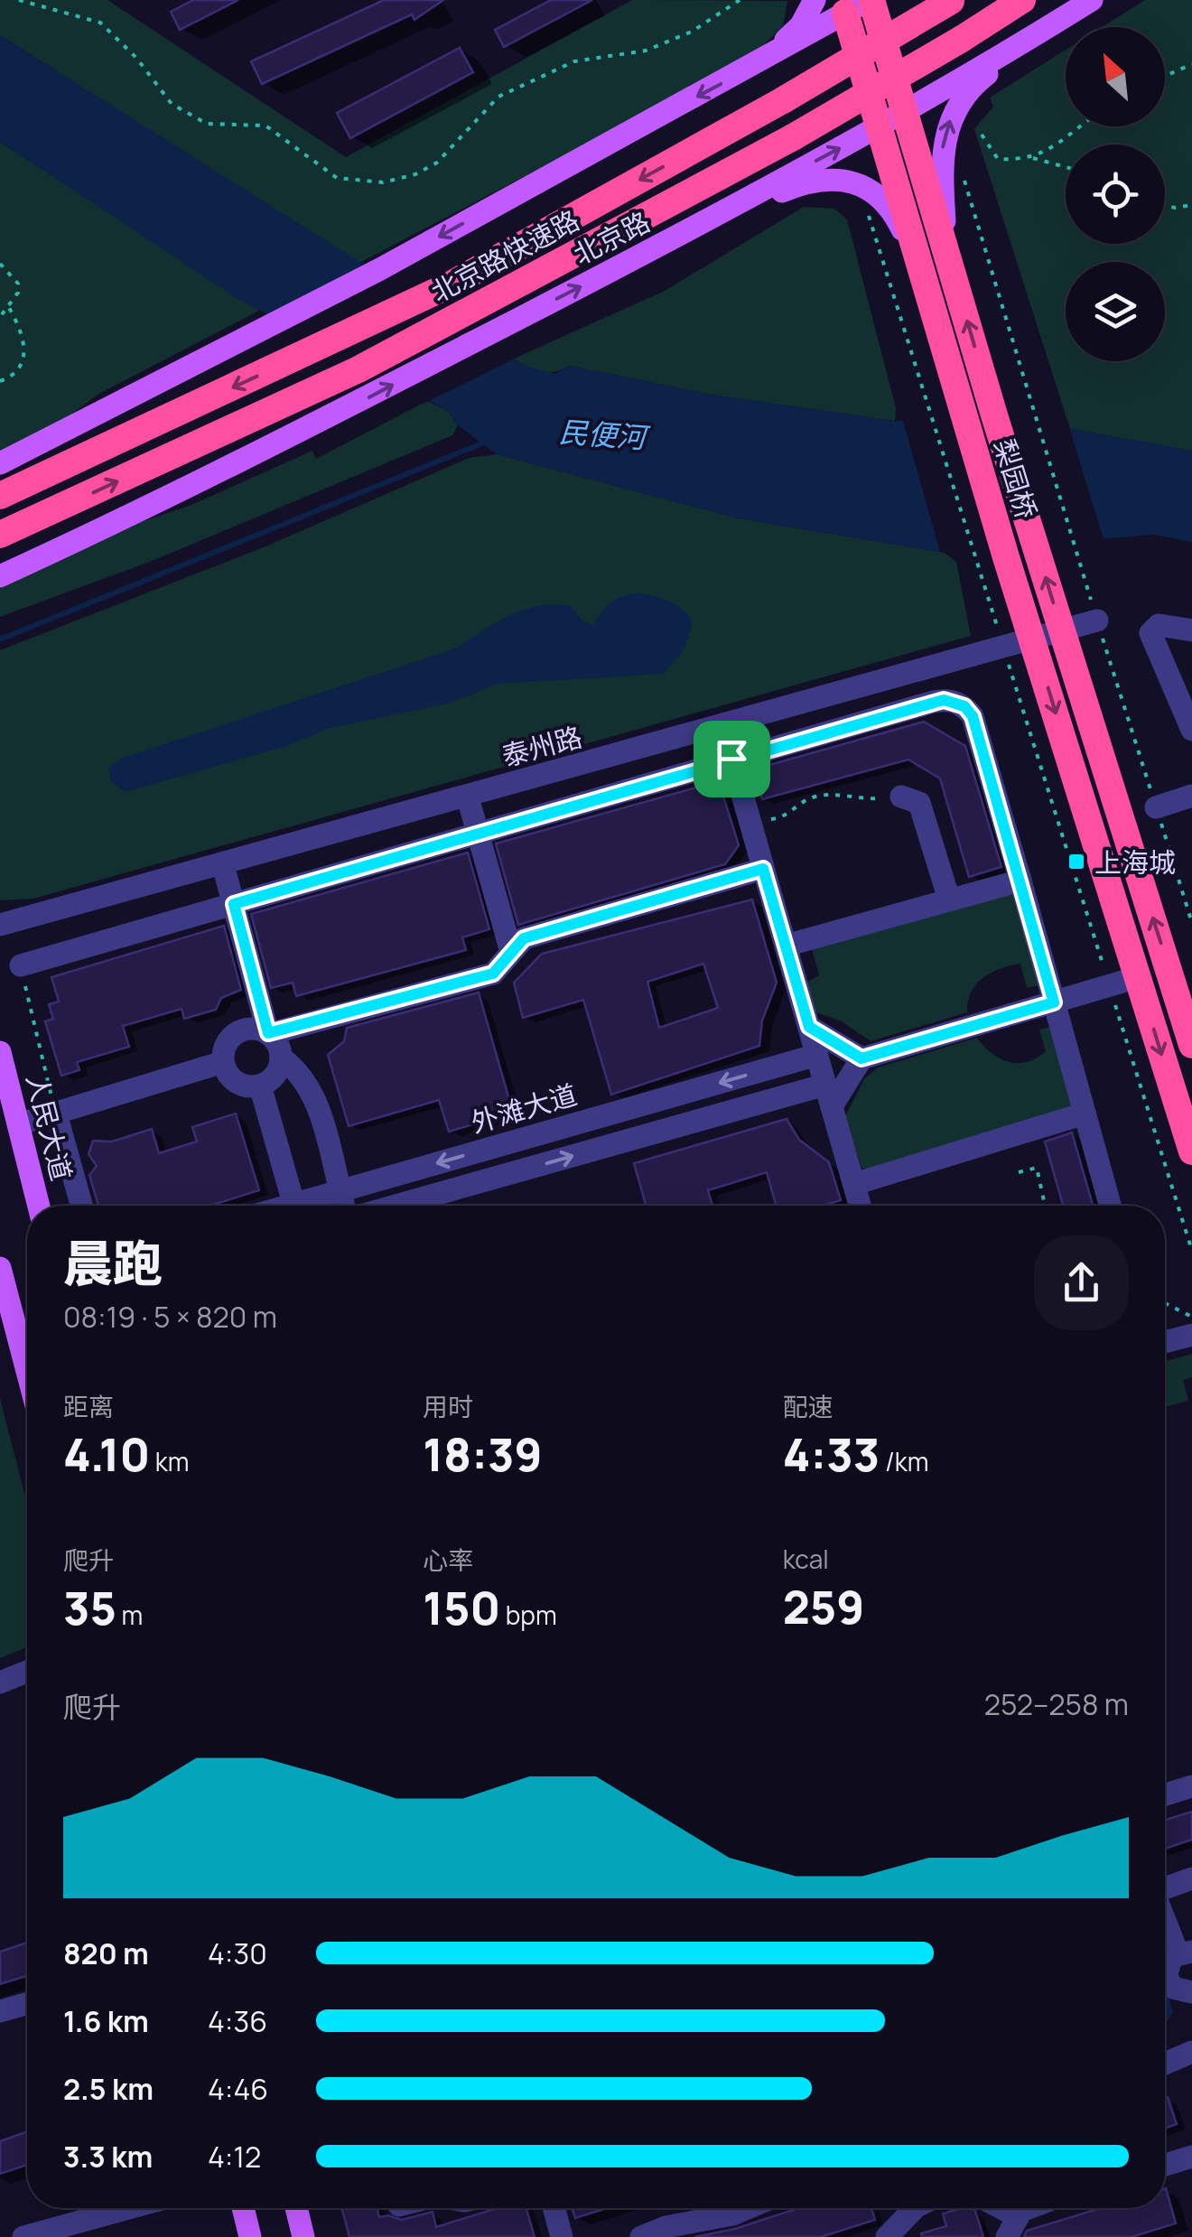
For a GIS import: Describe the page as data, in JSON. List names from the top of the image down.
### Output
{
  "streets": {
    "highway": ["北京路快速路", "梨园桥"],
    "main road": ["北京路", "人民大道"],
    "street": ["泰州路", "外滩大道"]
  },
  "crossings": [
    ["北京路", "梨园桥"],
    ["梨园桥", "泰州路"]
  ],
  "water": ["民便河"],
  "places": {
    "transit": ["上海城"]
  },
  "north": "top left",
  "page": {
    "heading": ["晨跑", "08:19 · 5 × 820 m"],
    "stats": [
      ["距离", "4.10 km"],
      ["用时", "18:39"],
      ["配速", "4:33 /km"],
      ["爬升", "35 m"],
      ["心率", "150 bpm"],
      ["kcal", "259"]
    ],
    "chart": ["爬升", "252–258 m"],
    "list": [
      {
        "name": "820 m",
        "note": "4:30"
      },
      {
        "name": "1.6 km",
        "note": "4:36"
      },
      {
        "name": "2.5 km",
        "note": "4:46"
      },
      {
        "name": "3.3 km",
        "note": "4:12"
      }
    ]
  }
}
